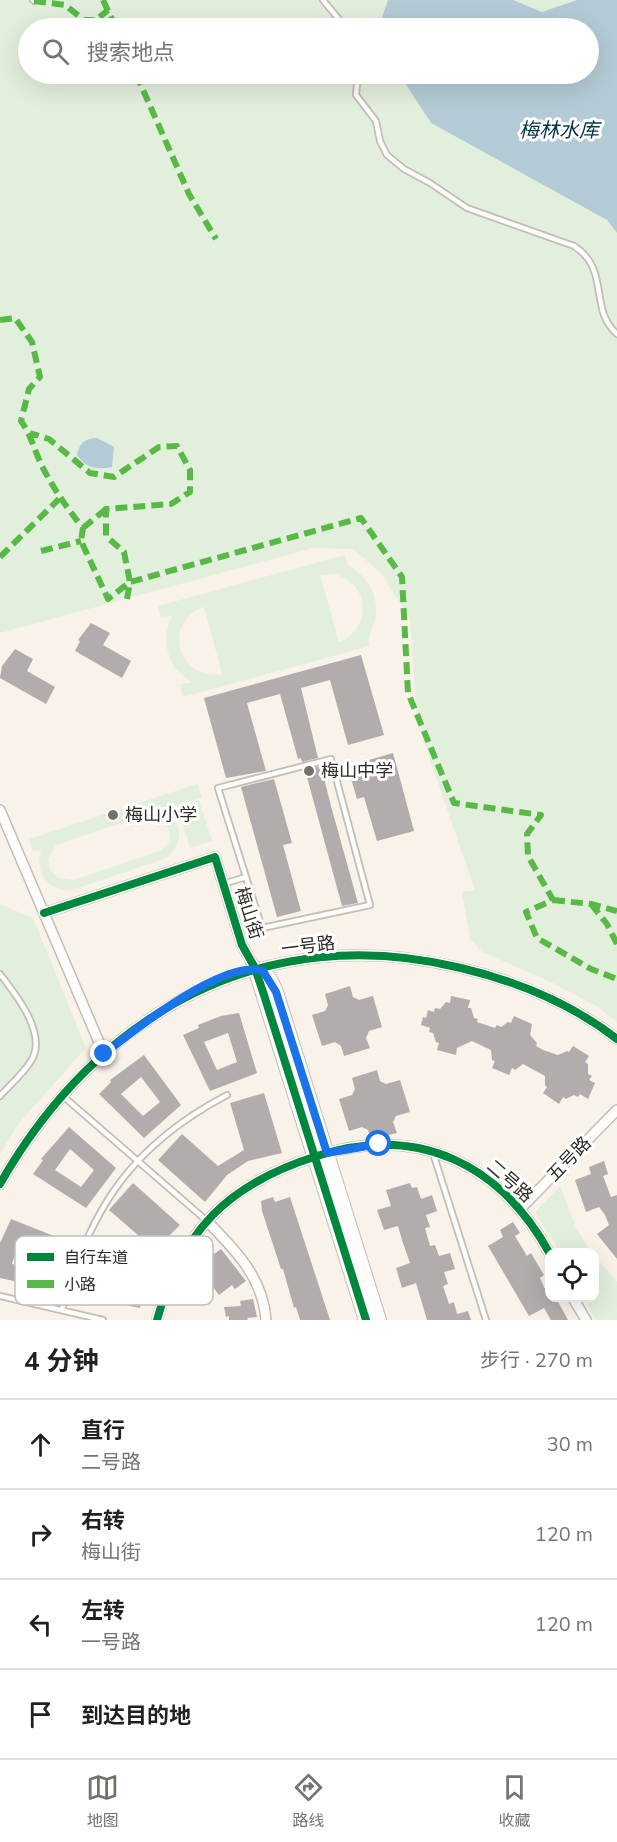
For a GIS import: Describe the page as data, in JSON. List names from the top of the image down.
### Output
{
  "streets": {
    "street": [
      "梅山街",
      "一号路",
      "五号路",
      "二号路"
    ]
  },
  "crossings": [
    ["梅山街", "一号路"],
    ["梅山街", "二号路"],
    ["五号路", "二号路"]
  ],
  "water": ["梅林水库"],
  "places": ["梅山中学", "梅山小学"],
  "legend": ["自行车道", "小路"],
  "page": {
    "search": "搜索地点",
    "heading": ["4 分钟", "步行 · 270 m"],
    "list": [
      ["直行", "二号路", "30 m"],
      ["右转", "梅山街", "120 m"],
      ["左转", "一号路", "120 m"],
      "到达目的地"
    ],
    "nav": ["地图", "路线", "收藏"]
  }
}
